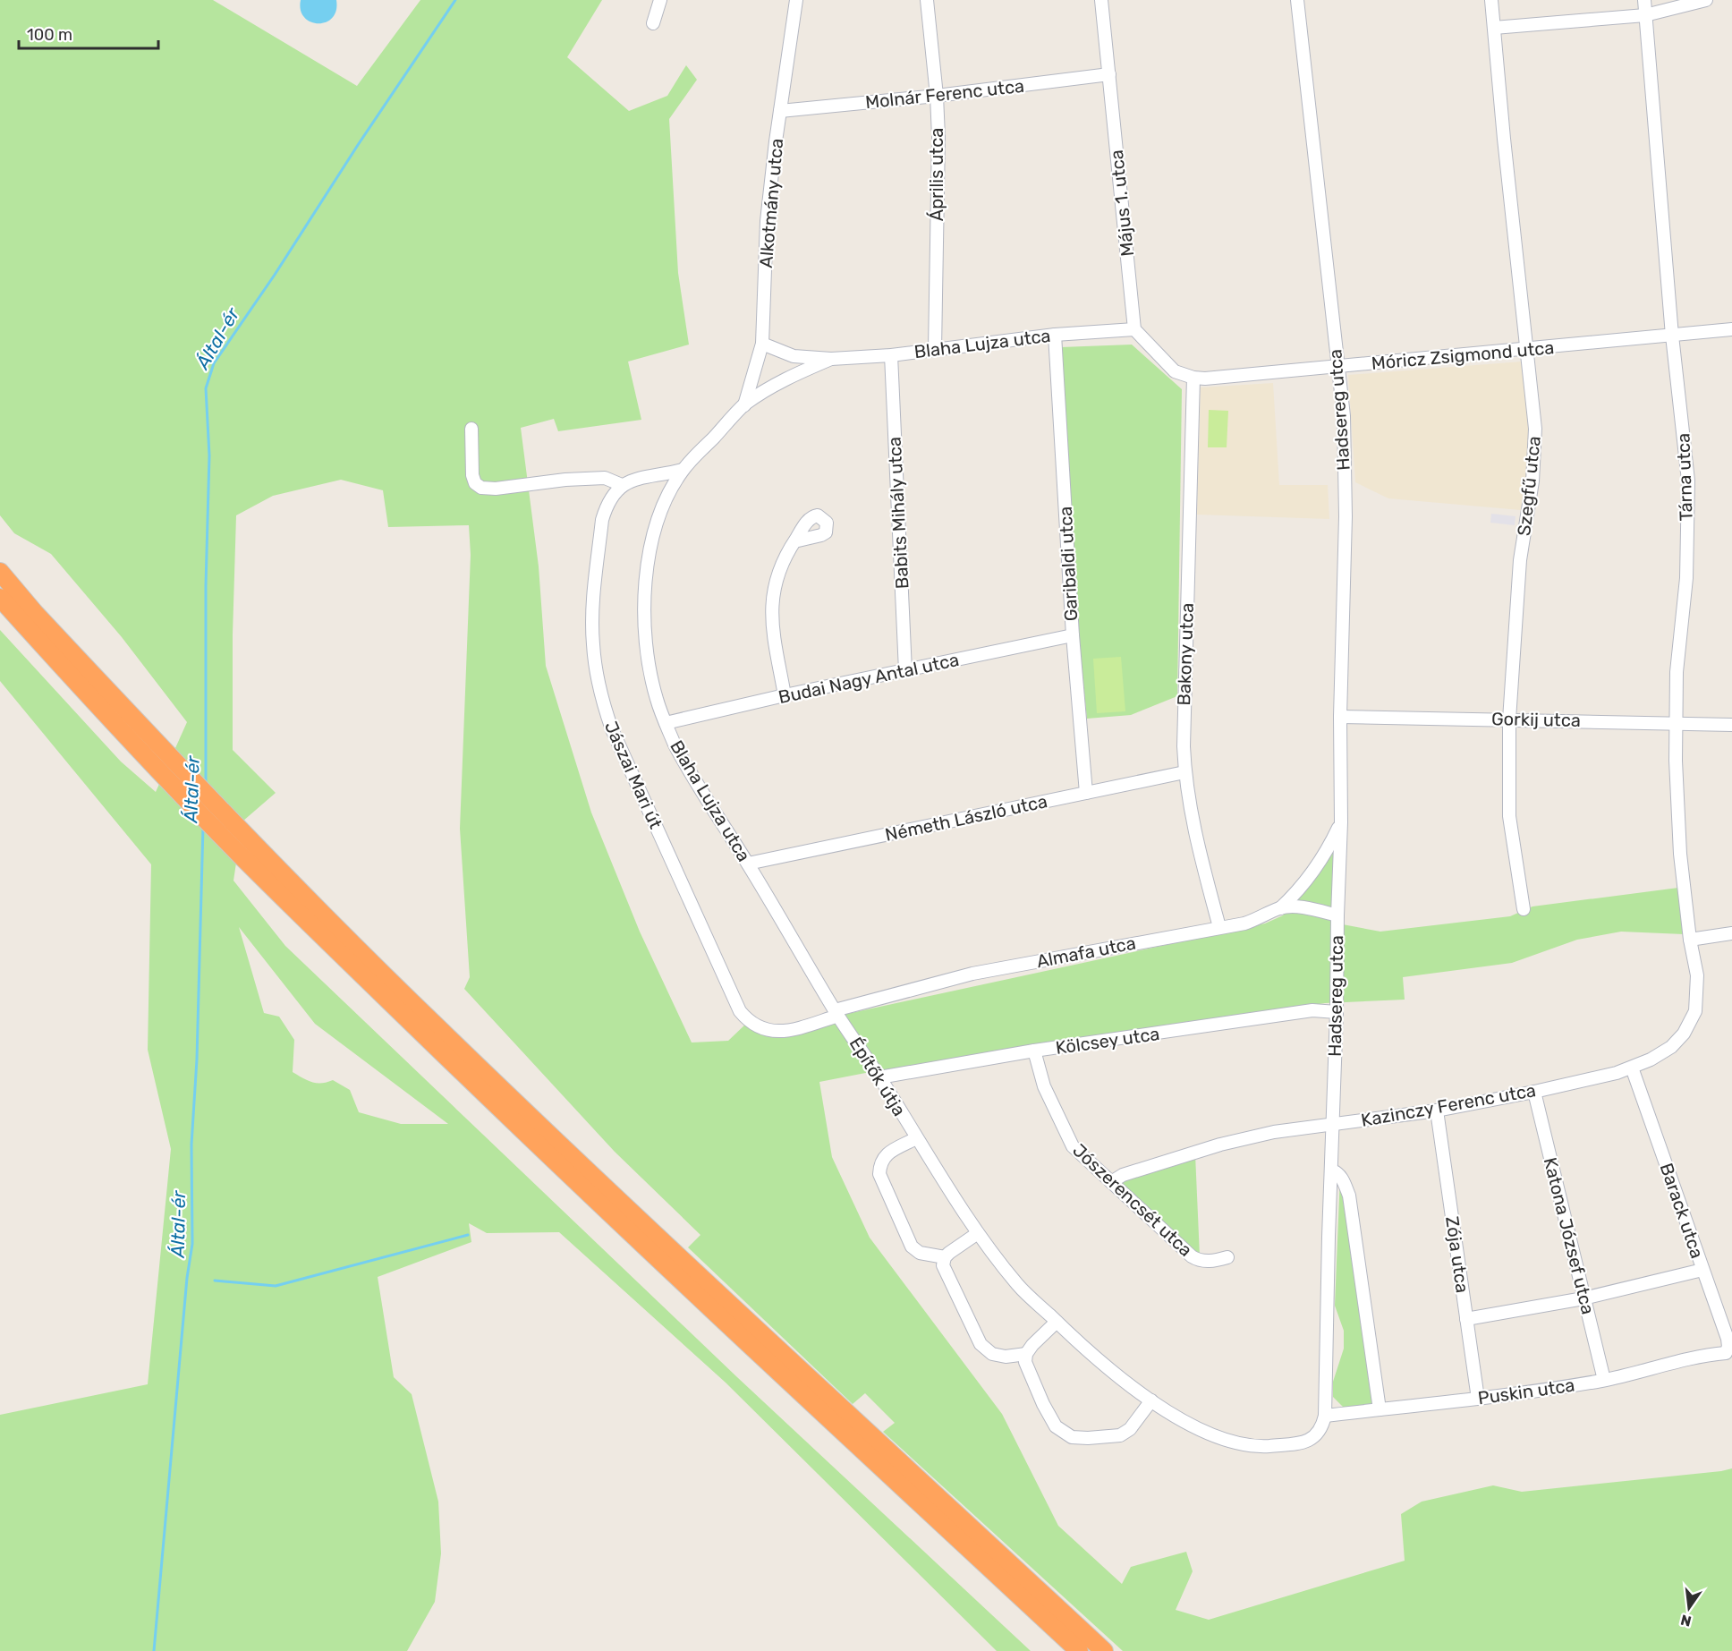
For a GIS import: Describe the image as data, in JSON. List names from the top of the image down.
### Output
{
  "streets": {
    "street": [
      "Molnár Ferenc utca",
      "Április utca",
      "Alkotmány utca",
      "Május 1. utca",
      "Blaha Lujza utca",
      "Móricz Zsigmond utca",
      "Hadsereg utca",
      "Tárna utca",
      "Szegfű utca",
      "Babits Mihály utca",
      "Garibaldi utca",
      "Bakony utca",
      "Budai Nagy Antal utca",
      "Gorkij utca",
      "Jászai Mari út",
      "Németh László utca",
      "Almafa utca",
      "Kölcsey utca",
      "Építők útja",
      "Kazinczy Ferenc utca",
      "Jószerencsét utca",
      "Barack utca",
      "Katona József utca",
      "Zója utca",
      "Puskin utca"
    ]
  },
  "crossings": [
    ["Molnár Ferenc utca", "Április utca"],
    ["Molnár Ferenc utca", "Alkotmány utca"],
    ["Molnár Ferenc utca", "Május 1. utca"],
    ["Április utca", "Blaha Lujza utca"],
    ["Alkotmány utca", "Blaha Lujza utca"],
    ["Május 1. utca", "Blaha Lujza utca"],
    ["Blaha Lujza utca", "Babits Mihály utca"],
    ["Blaha Lujza utca", "Garibaldi utca"],
    ["Blaha Lujza utca", "Budai Nagy Antal utca"],
    ["Blaha Lujza utca", "Jászai Mari út"],
    ["Blaha Lujza utca", "Németh László utca"],
    ["Blaha Lujza utca", "Almafa utca"],
    ["Blaha Lujza utca", "Építők útja"],
    ["Móricz Zsigmond utca", "Hadsereg utca"],
    ["Móricz Zsigmond utca", "Tárna utca"],
    ["Móricz Zsigmond utca", "Szegfű utca"],
    ["Móricz Zsigmond utca", "Bakony utca"],
    ["Hadsereg utca", "Gorkij utca"],
    ["Hadsereg utca", "Almafa utca"],
    ["Hadsereg utca", "Kölcsey utca"],
    ["Hadsereg utca", "Építők útja"],
    ["Hadsereg utca", "Kazinczy Ferenc utca"],
    ["Hadsereg utca", "Puskin utca"],
    ["Tárna utca", "Gorkij utca"],
    ["Tárna utca", "Kazinczy Ferenc utca"],
    ["Szegfű utca", "Gorkij utca"],
    ["Babits Mihály utca", "Budai Nagy Antal utca"],
    ["Garibaldi utca", "Budai Nagy Antal utca"],
    ["Garibaldi utca", "Németh László utca"],
    ["Bakony utca", "Németh László utca"],
    ["Bakony utca", "Almafa utca"],
    ["Jászai Mari út", "Almafa utca"],
    ["Jászai Mari út", "Építők útja"],
    ["Almafa utca", "Építők útja"],
    ["Kölcsey utca", "Építők útja"],
    ["Kölcsey utca", "Jószerencsét utca"],
    ["Építők útja", "Puskin utca"],
    ["Kazinczy Ferenc utca", "Jószerencsét utca"],
    ["Kazinczy Ferenc utca", "Barack utca"],
    ["Kazinczy Ferenc utca", "Katona József utca"],
    ["Kazinczy Ferenc utca", "Zója utca"],
    ["Barack utca", "Puskin utca"],
    ["Katona József utca", "Puskin utca"],
    ["Zója utca", "Puskin utca"]
  ],
  "water": ["Által-ér"],
  "scale_bar": "100 m",
  "north": "bottom"
}
